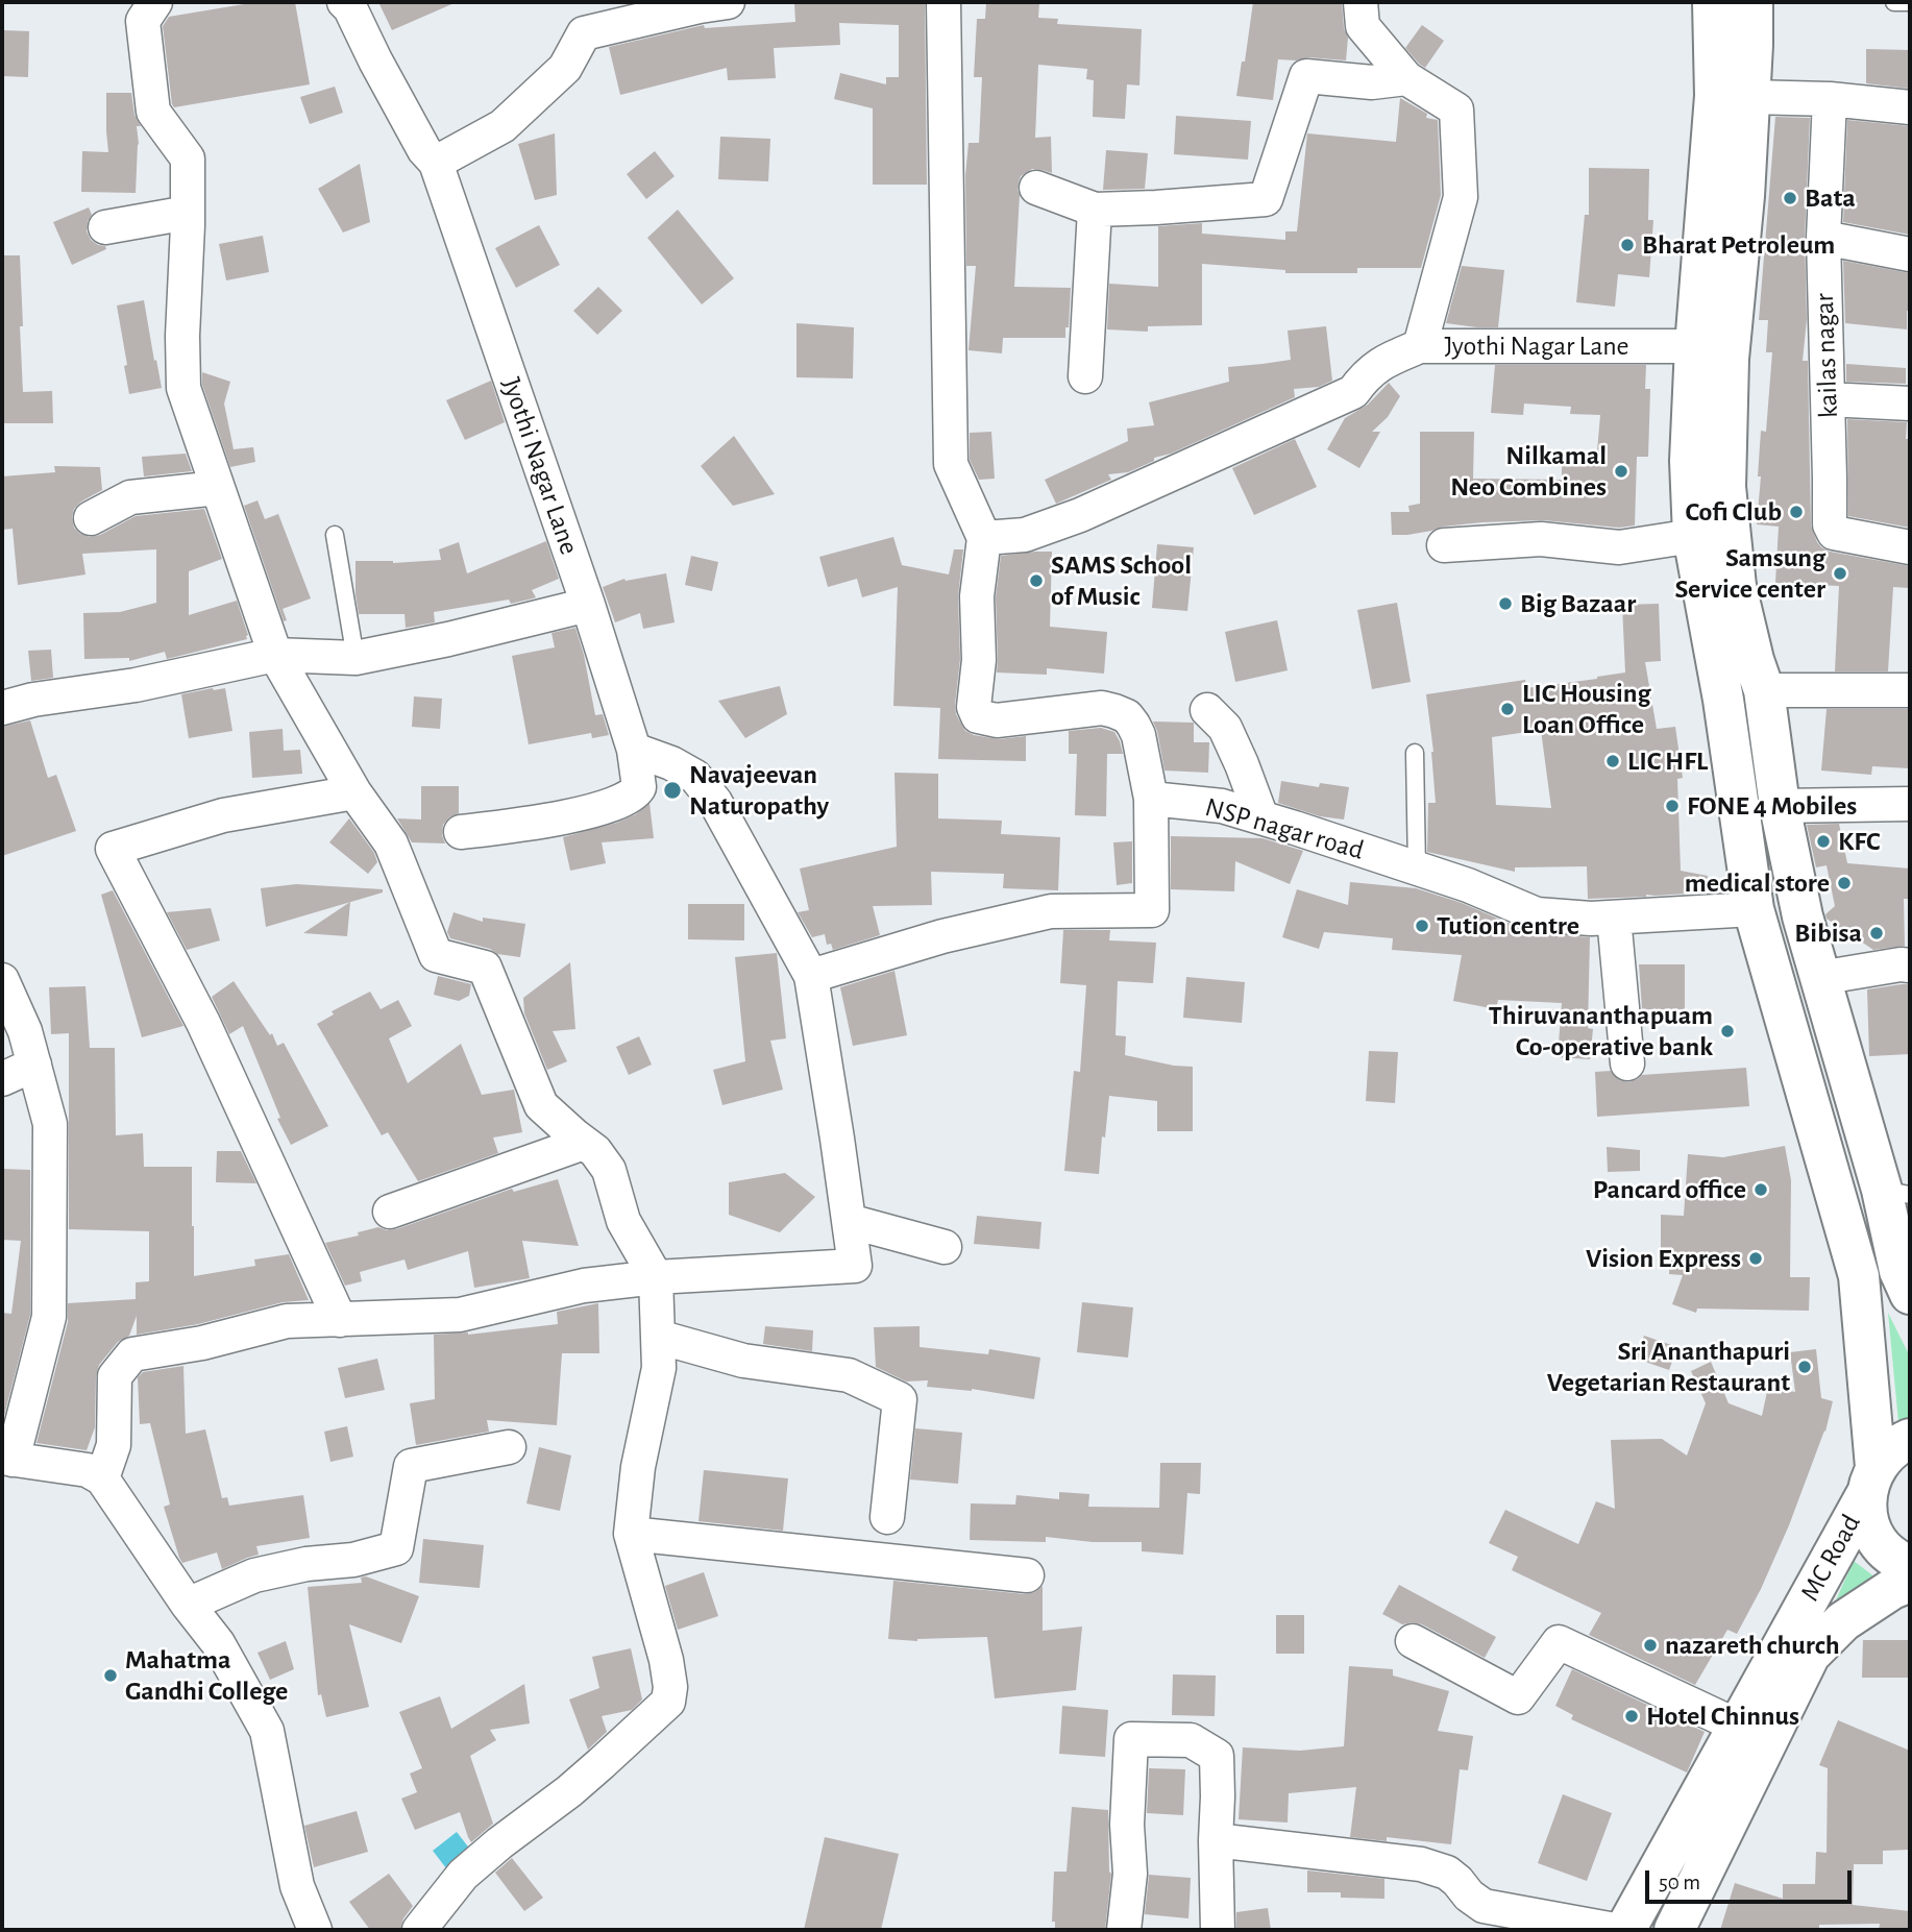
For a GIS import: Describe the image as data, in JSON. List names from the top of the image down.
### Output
{
  "streets": {
    "main road": ["MC Road"],
    "street": ["Jyothi Nagar Lane", "kailas nagar", "NSP nagar road"]
  },
  "places": [
    "Bata",
    "Bharat Petroleum",
    "Nilkamal Neo Combines",
    "Cofi Club",
    "Samsung Service center",
    "SAMS School of Music",
    "Big Bazaar",
    "LIC Housing Loan Office",
    "LIC HFL",
    "Navajeevan Naturopathy",
    "FONE 4 Mobiles",
    "KFC",
    "medical store",
    "Tution centre",
    "Bibisa",
    "Thiruvananthapuam Co-operative bank",
    "Pancard office",
    "Vision Express",
    "Sri Ananthapuri Vegetarian Restaurant",
    "nazareth church",
    "Mahatma Gandhi College",
    "Hotel Chinnus"
  ],
  "scale_bar": "50 m"
}
